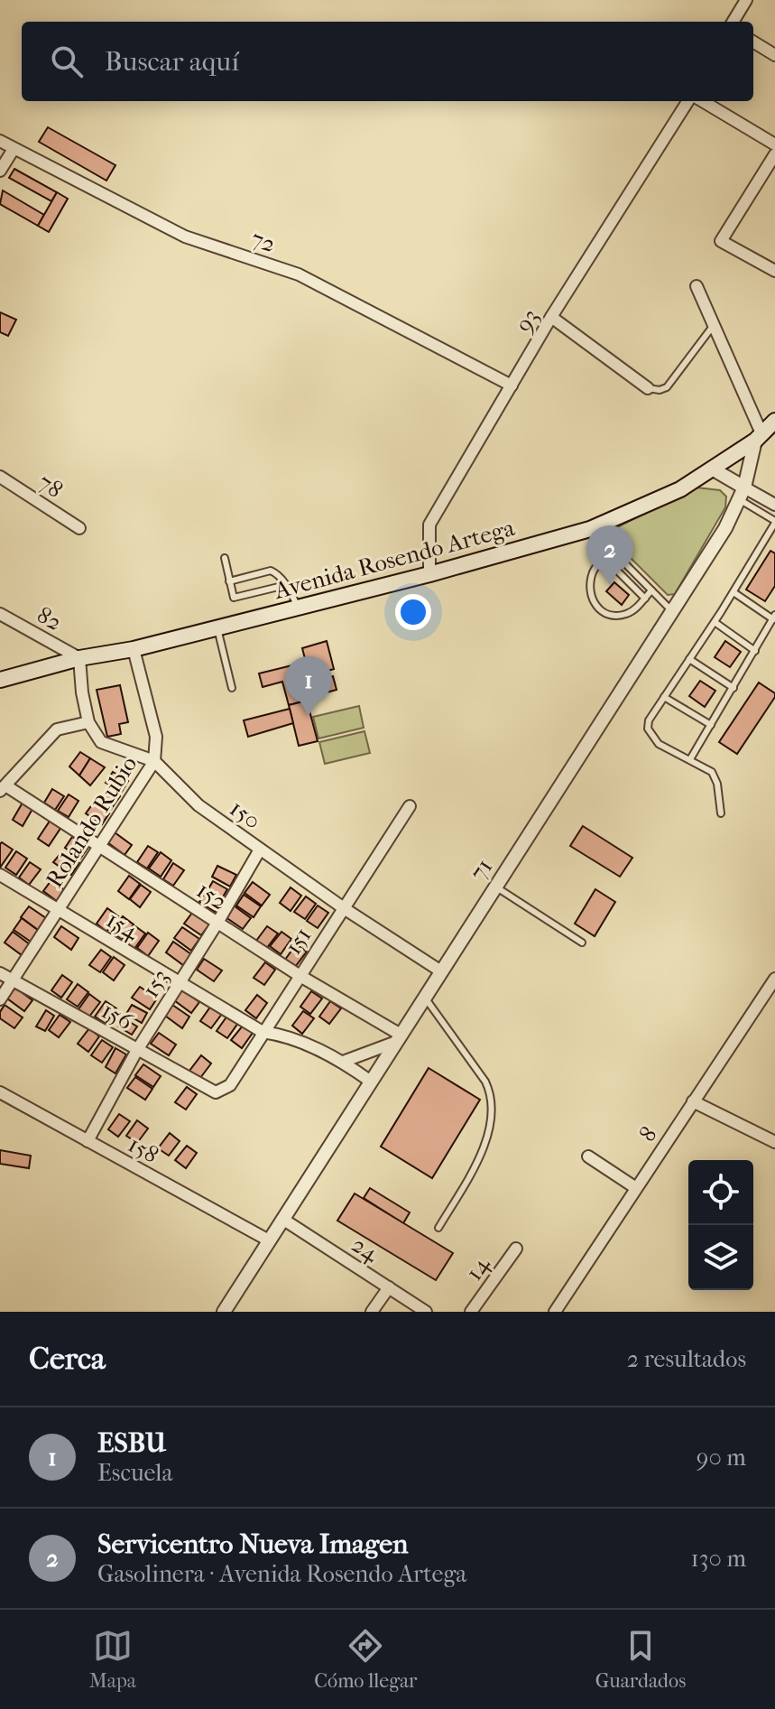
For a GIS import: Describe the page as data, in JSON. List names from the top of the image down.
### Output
{
  "streets": {
    "main road": ["Avenida Rosendo Artega"],
    "street": [
      "72",
      "93",
      "78",
      "82",
      "150",
      "Rolando Rubio",
      "71",
      "152",
      "154",
      "151",
      "153",
      "156",
      "8",
      "158",
      "24",
      "14"
    ]
  },
  "crossings": [
    ["72", "93"],
    ["93", "Avenida Rosendo Artega"],
    ["Avenida Rosendo Artega", "82"],
    ["Avenida Rosendo Artega", "Rolando Rubio"],
    ["Avenida Rosendo Artega", "71"],
    ["150", "Rolando Rubio"],
    ["150", "71"],
    ["150", "151"],
    ["150", "153"],
    ["Rolando Rubio", "152"],
    ["Rolando Rubio", "154"],
    ["Rolando Rubio", "156"],
    ["71", "152"],
    ["71", "154"],
    ["71", "158"],
    ["71", "24"],
    ["152", "151"],
    ["152", "153"],
    ["154", "151"],
    ["154", "153"],
    ["151", "156"],
    ["153", "156"],
    ["153", "158"]
  ],
  "page": {
    "search": "Buscar aquí",
    "pins": ["2", "1"],
    "heading": ["Cerca", "2 resultados"],
    "list": [
      {
        "mark": "1",
        "name": "ESBU",
        "note": "Escuela",
        "value": "90 m"
      },
      {
        "mark": "2",
        "name": "Servicentro Nueva Imagen",
        "note": "Gasolinera · Avenida Rosendo Artega",
        "value": "130 m"
      }
    ],
    "nav": ["Mapa", "Cómo llegar", "Guardados"]
  }
}
